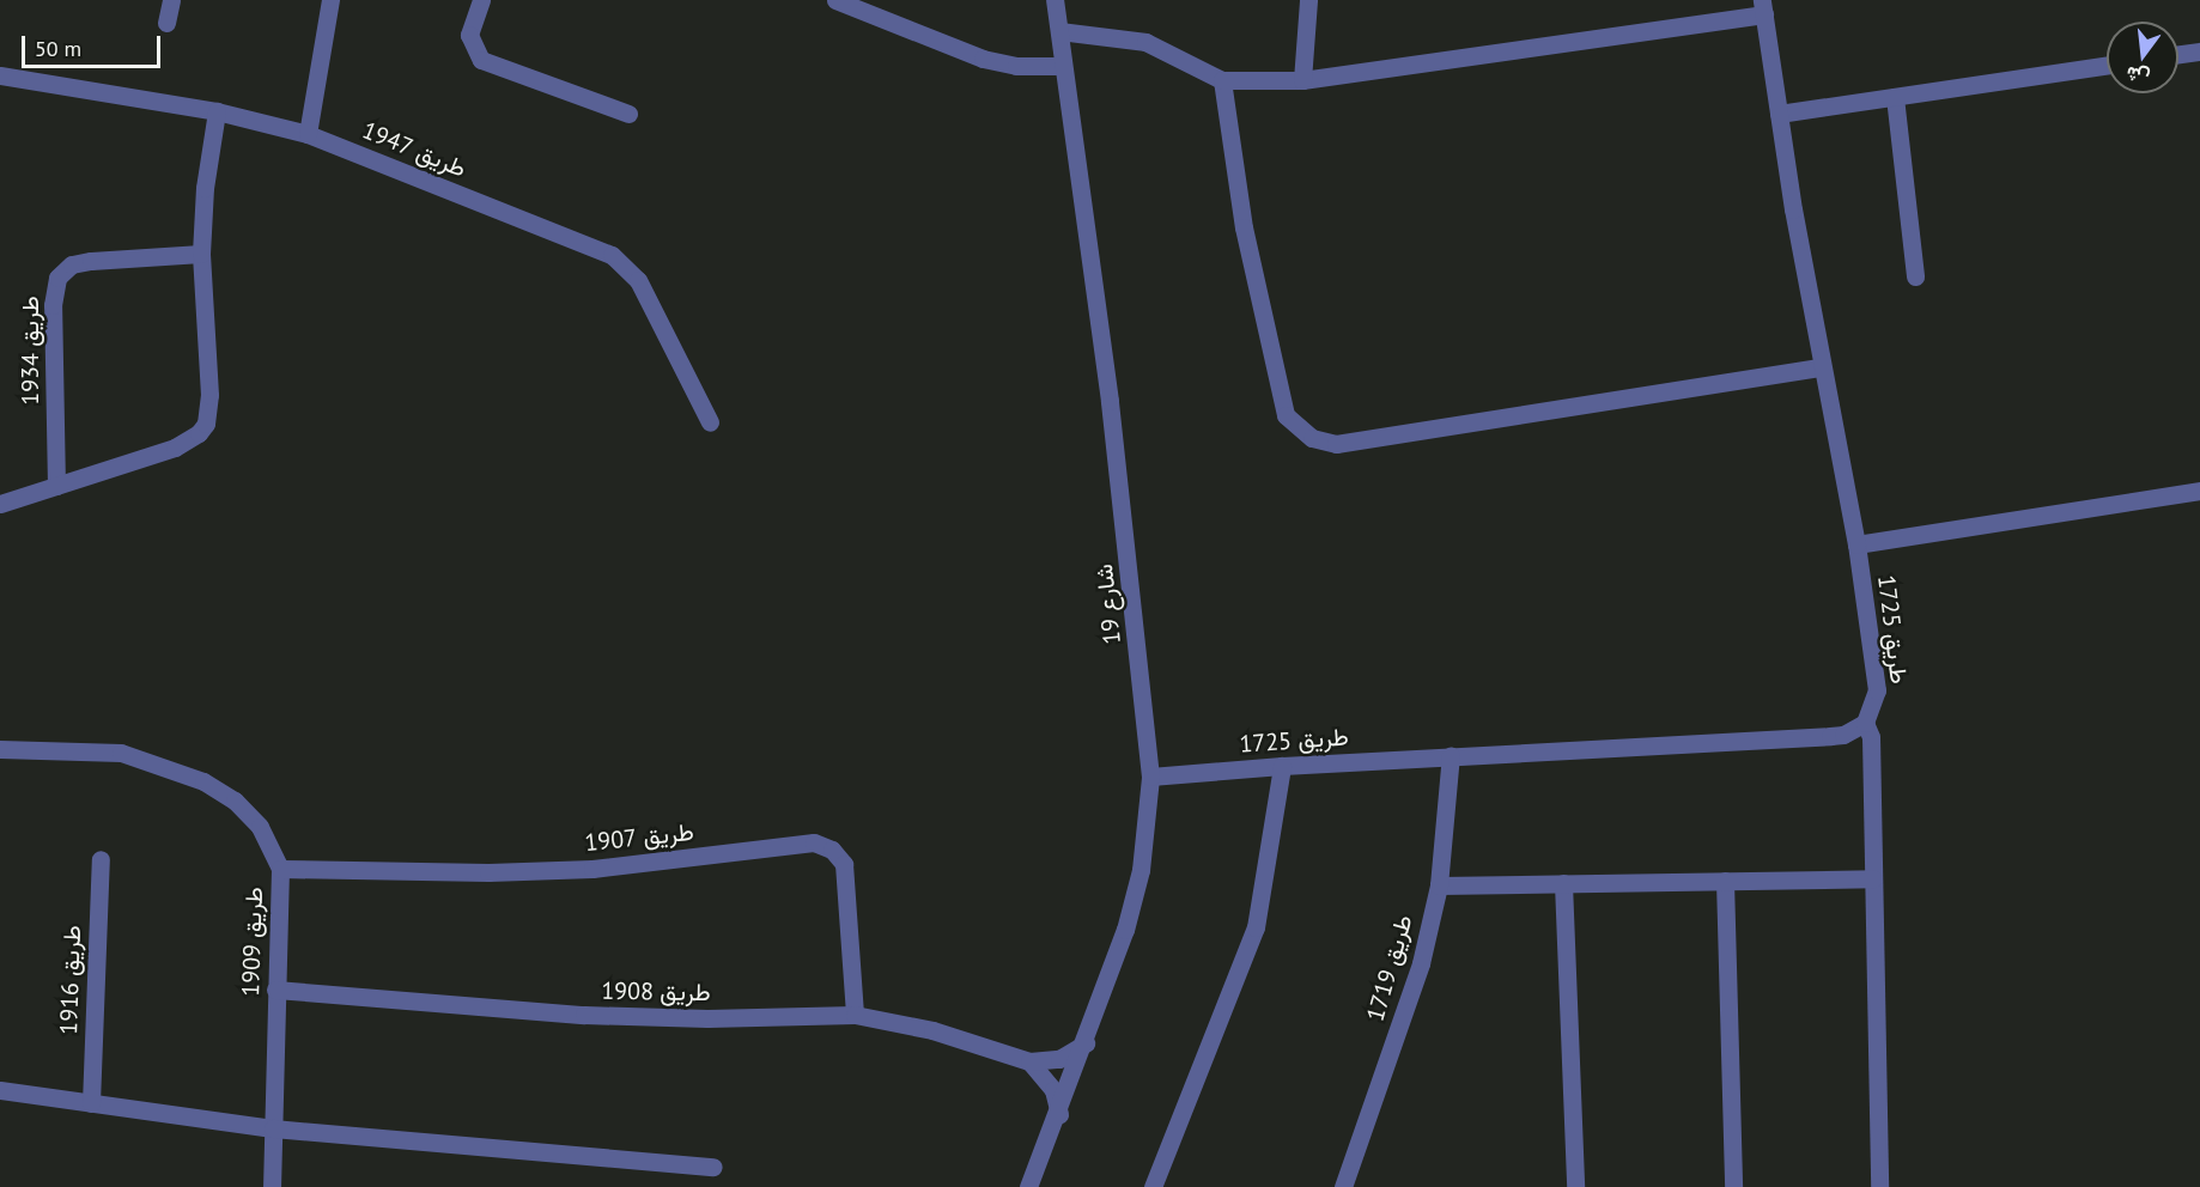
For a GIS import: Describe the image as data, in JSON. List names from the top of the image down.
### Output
{
  "streets": {
    "street": [
      "طريق 1947",
      "طريق 1934",
      "شارع 19",
      "طريق 1725",
      "طريق 1907",
      "طريق 1909",
      "طريق 1719",
      "طريق 1916",
      "طريق 1908"
    ]
  },
  "crossings": [
    ["شارع 19", "طريق 1725"],
    ["شارع 19", "طريق 1908"],
    ["طريق 1725", "طريق 1719"],
    ["طريق 1907", "طريق 1909"],
    ["طريق 1907", "طريق 1908"],
    ["طريق 1909", "طريق 1908"]
  ],
  "scale_bar": "50 m",
  "north": "bottom"
}
